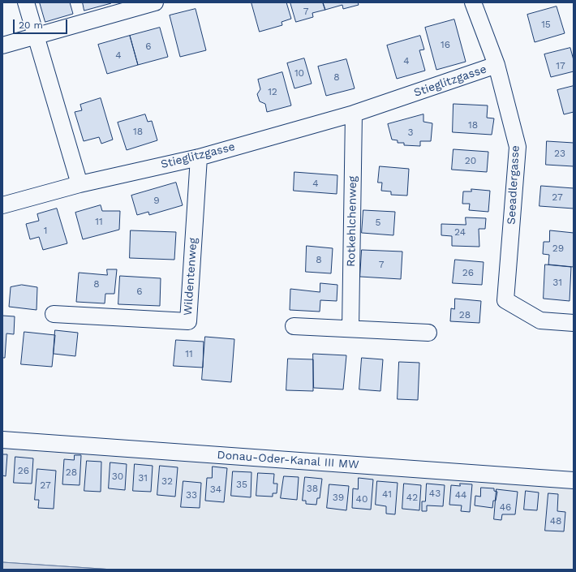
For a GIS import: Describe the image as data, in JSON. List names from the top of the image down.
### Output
{
  "streets": {
    "street": [
      "Stieglitzgasse",
      "Seeadlergasse",
      "Rotkehlchenweg",
      "Wildentenweg",
      "Donau-Oder-Kanal III MW"
    ]
  },
  "crossings": [
    ["Stieglitzgasse", "Seeadlergasse"],
    ["Stieglitzgasse", "Rotkehlchenweg"],
    ["Stieglitzgasse", "Wildentenweg"]
  ],
  "house_numbers": [
    "7",
    "15",
    "16",
    "6",
    "4",
    "4",
    "17",
    "10",
    "8",
    "12",
    "18",
    "18",
    "3",
    "23",
    "20",
    "4",
    "27",
    "9",
    "11",
    "5",
    "1",
    "24",
    "29",
    "8",
    "7",
    "26",
    "31",
    "8",
    "6",
    "28",
    "11",
    "26",
    "28",
    "30",
    "31",
    "32",
    "35",
    "27",
    "38",
    "34",
    "43",
    "41",
    "33",
    "44",
    "39",
    "42",
    "40",
    "46",
    "48"
  ],
  "scale_bar": "20 m"
}
